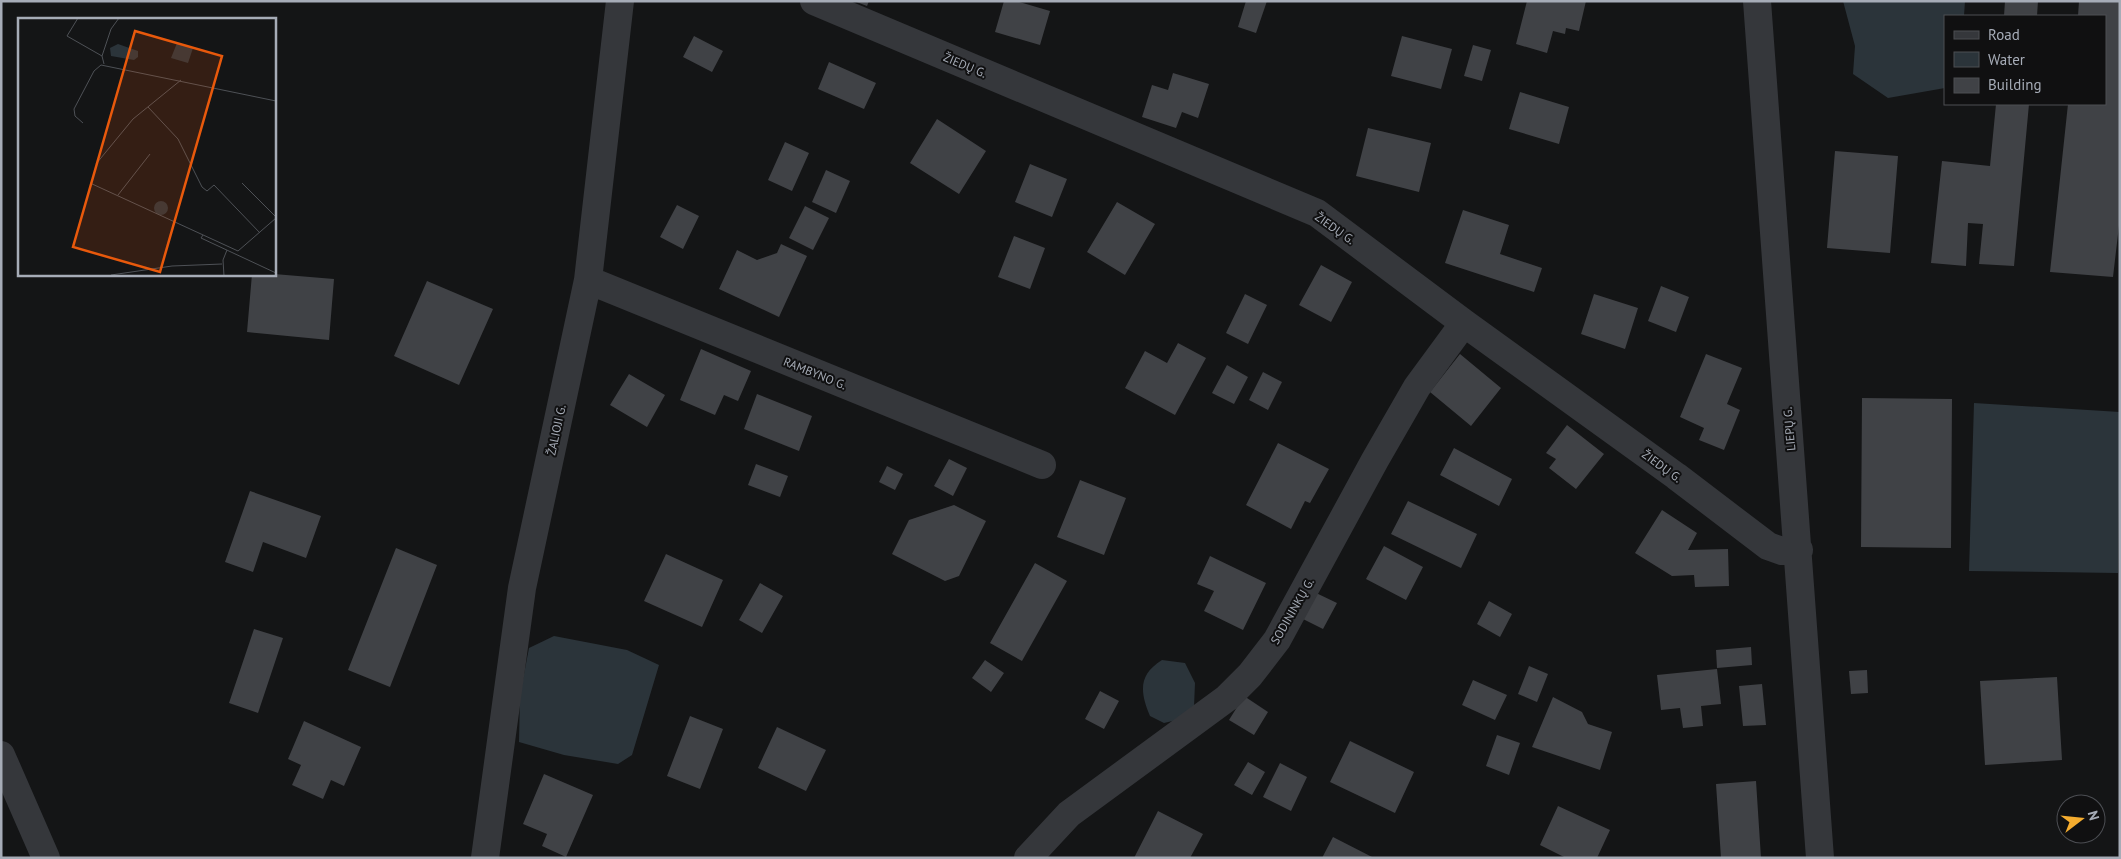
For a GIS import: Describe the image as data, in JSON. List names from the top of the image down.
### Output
{
  "streets": {
    "street": [
      "ŽIEDŲ G.",
      "RAMBYNO G.",
      "LIEPŲ G.",
      "ŽALIOJI G.",
      "SODININKŲ G."
    ]
  },
  "crossings": [
    ["ŽIEDŲ G.", "LIEPŲ G."],
    ["ŽIEDŲ G.", "SODININKŲ G."],
    ["RAMBYNO G.", "ŽALIOJI G."]
  ],
  "legend": ["Road", "Water", "Building"],
  "north": "right"
}
